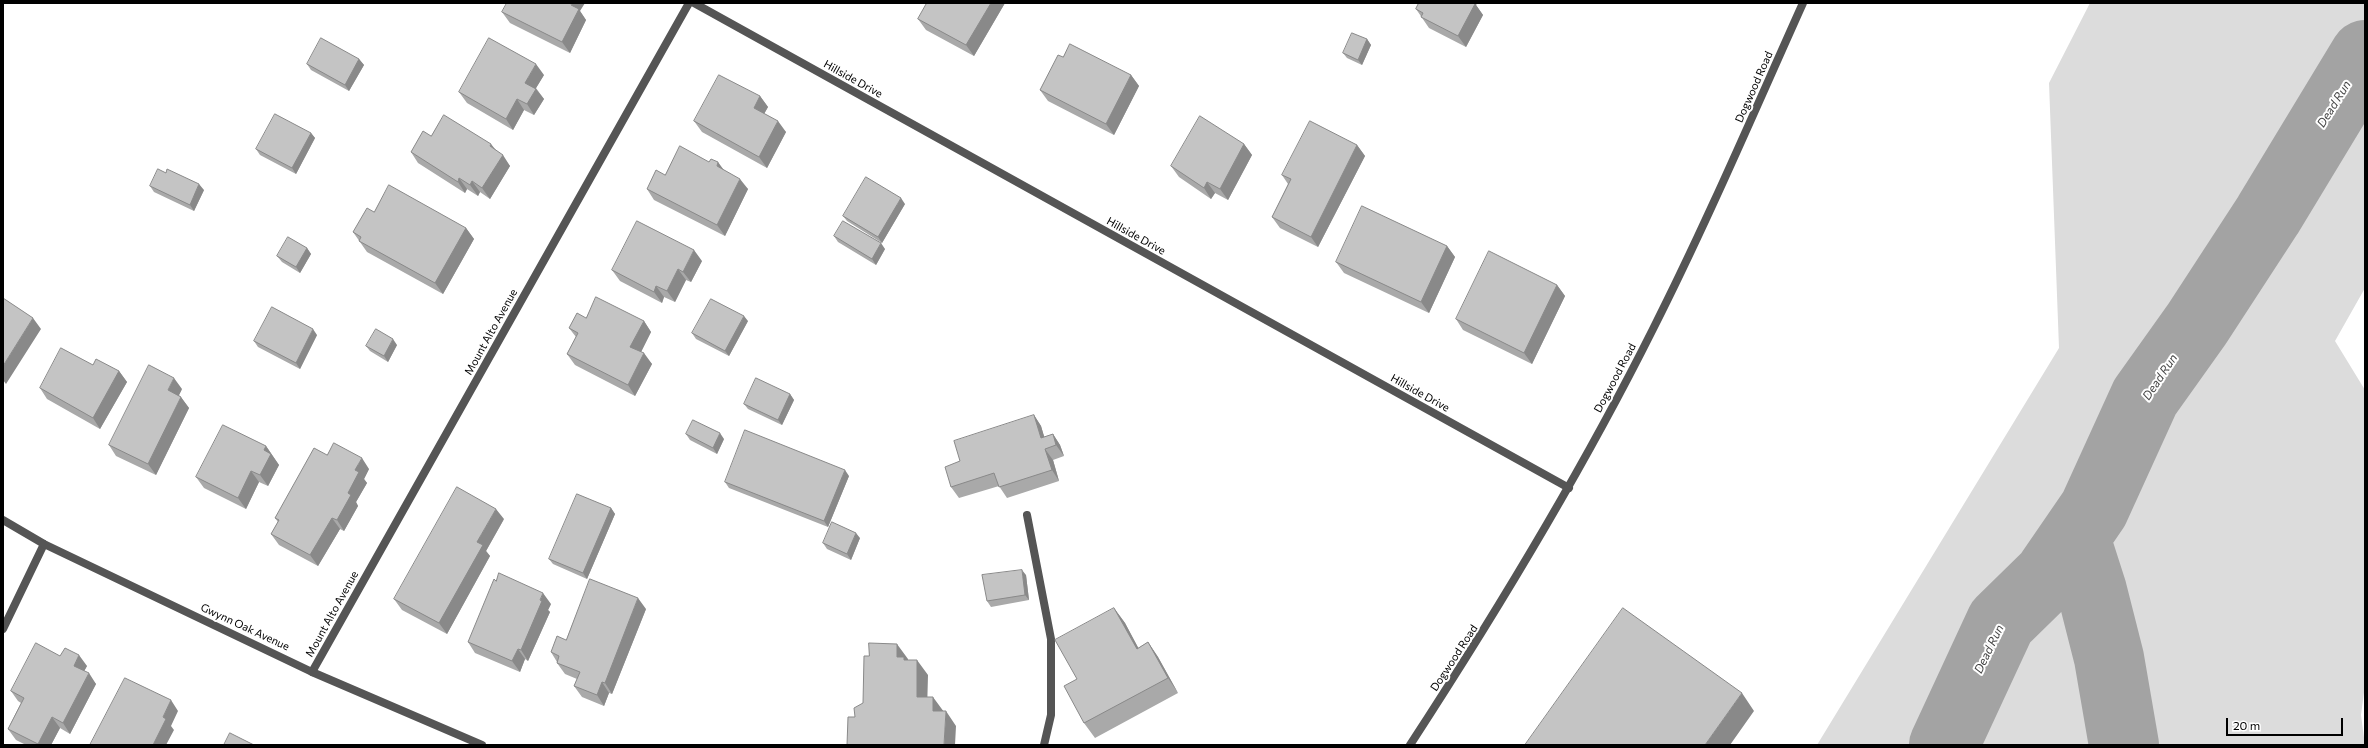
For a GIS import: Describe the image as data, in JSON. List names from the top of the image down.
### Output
{
  "streets": {
    "street": [
      "Hillside Drive",
      "Dogwood Road",
      "Mount Alto Avenue",
      "Gwynn Oak Avenue"
    ]
  },
  "crossings": [
    ["Hillside Drive", "Dogwood Road"],
    ["Mount Alto Avenue", "Gwynn Oak Avenue"]
  ],
  "water": ["Dead Run"],
  "scale_bar": "20 m"
}
